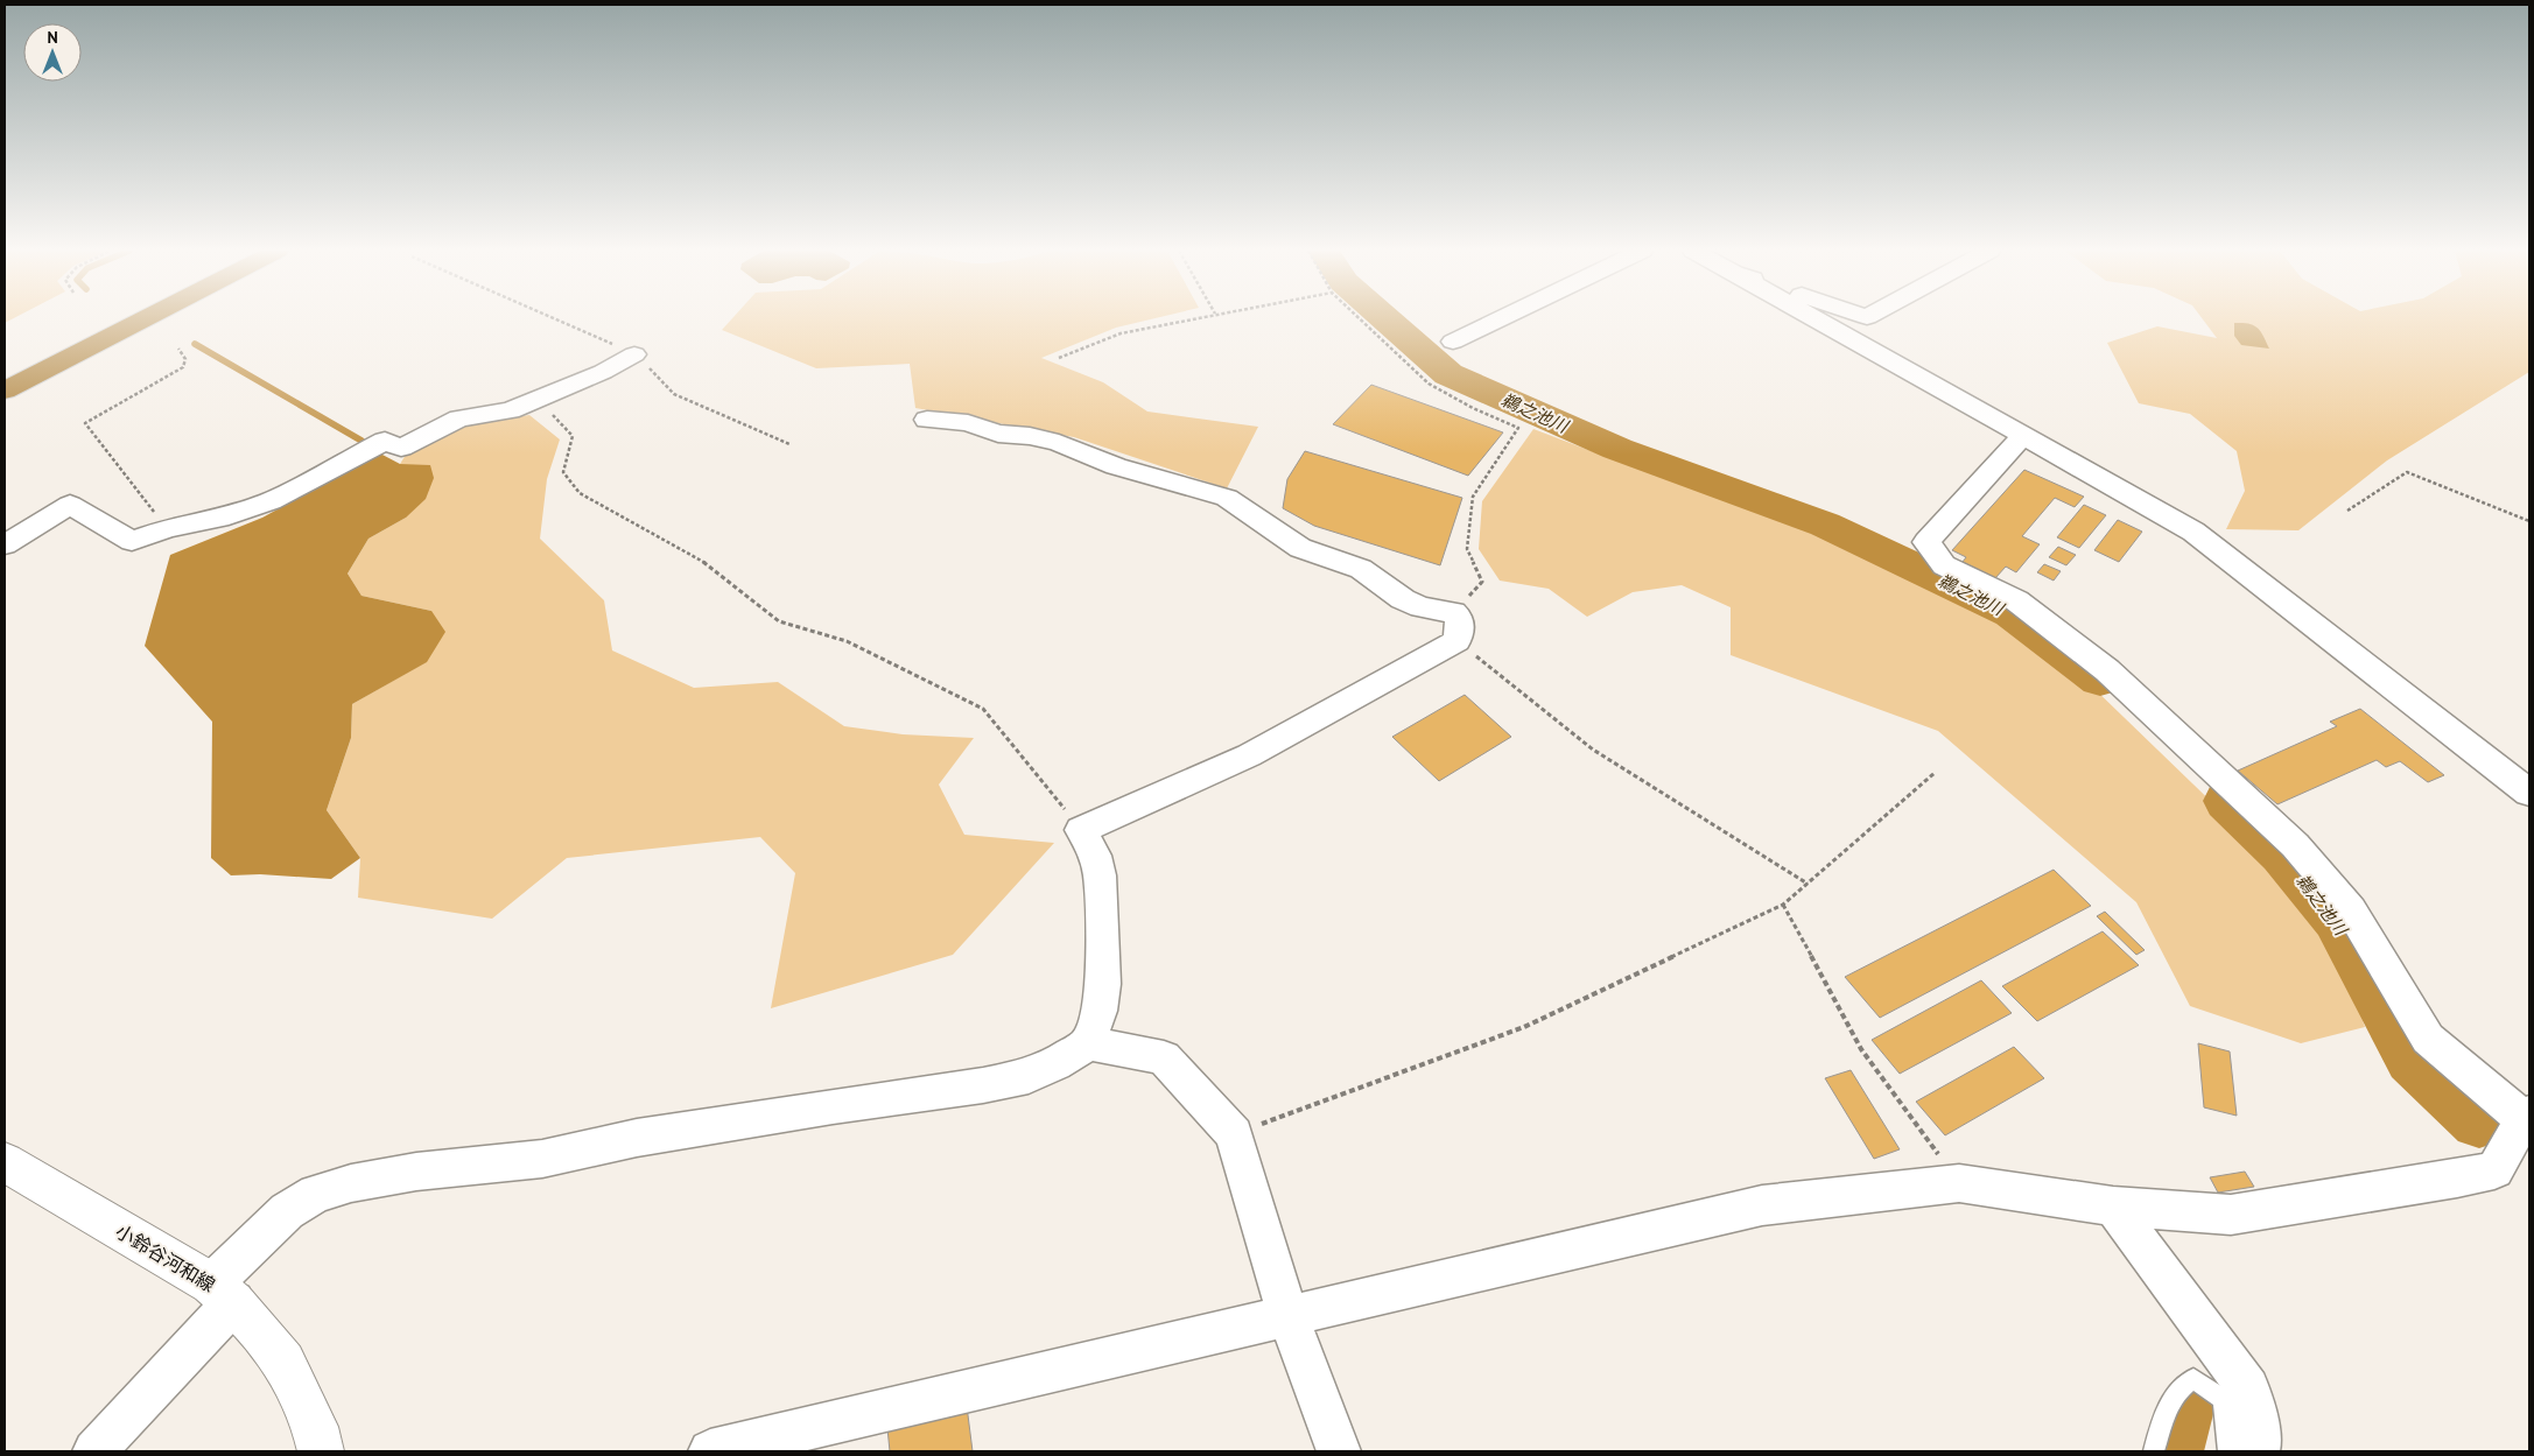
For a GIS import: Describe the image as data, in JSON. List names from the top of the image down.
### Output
{
  "streets": {
    "main road": ["小鈴谷河和線"]
  },
  "water": ["鵜之池川"],
  "north": "top"
}
